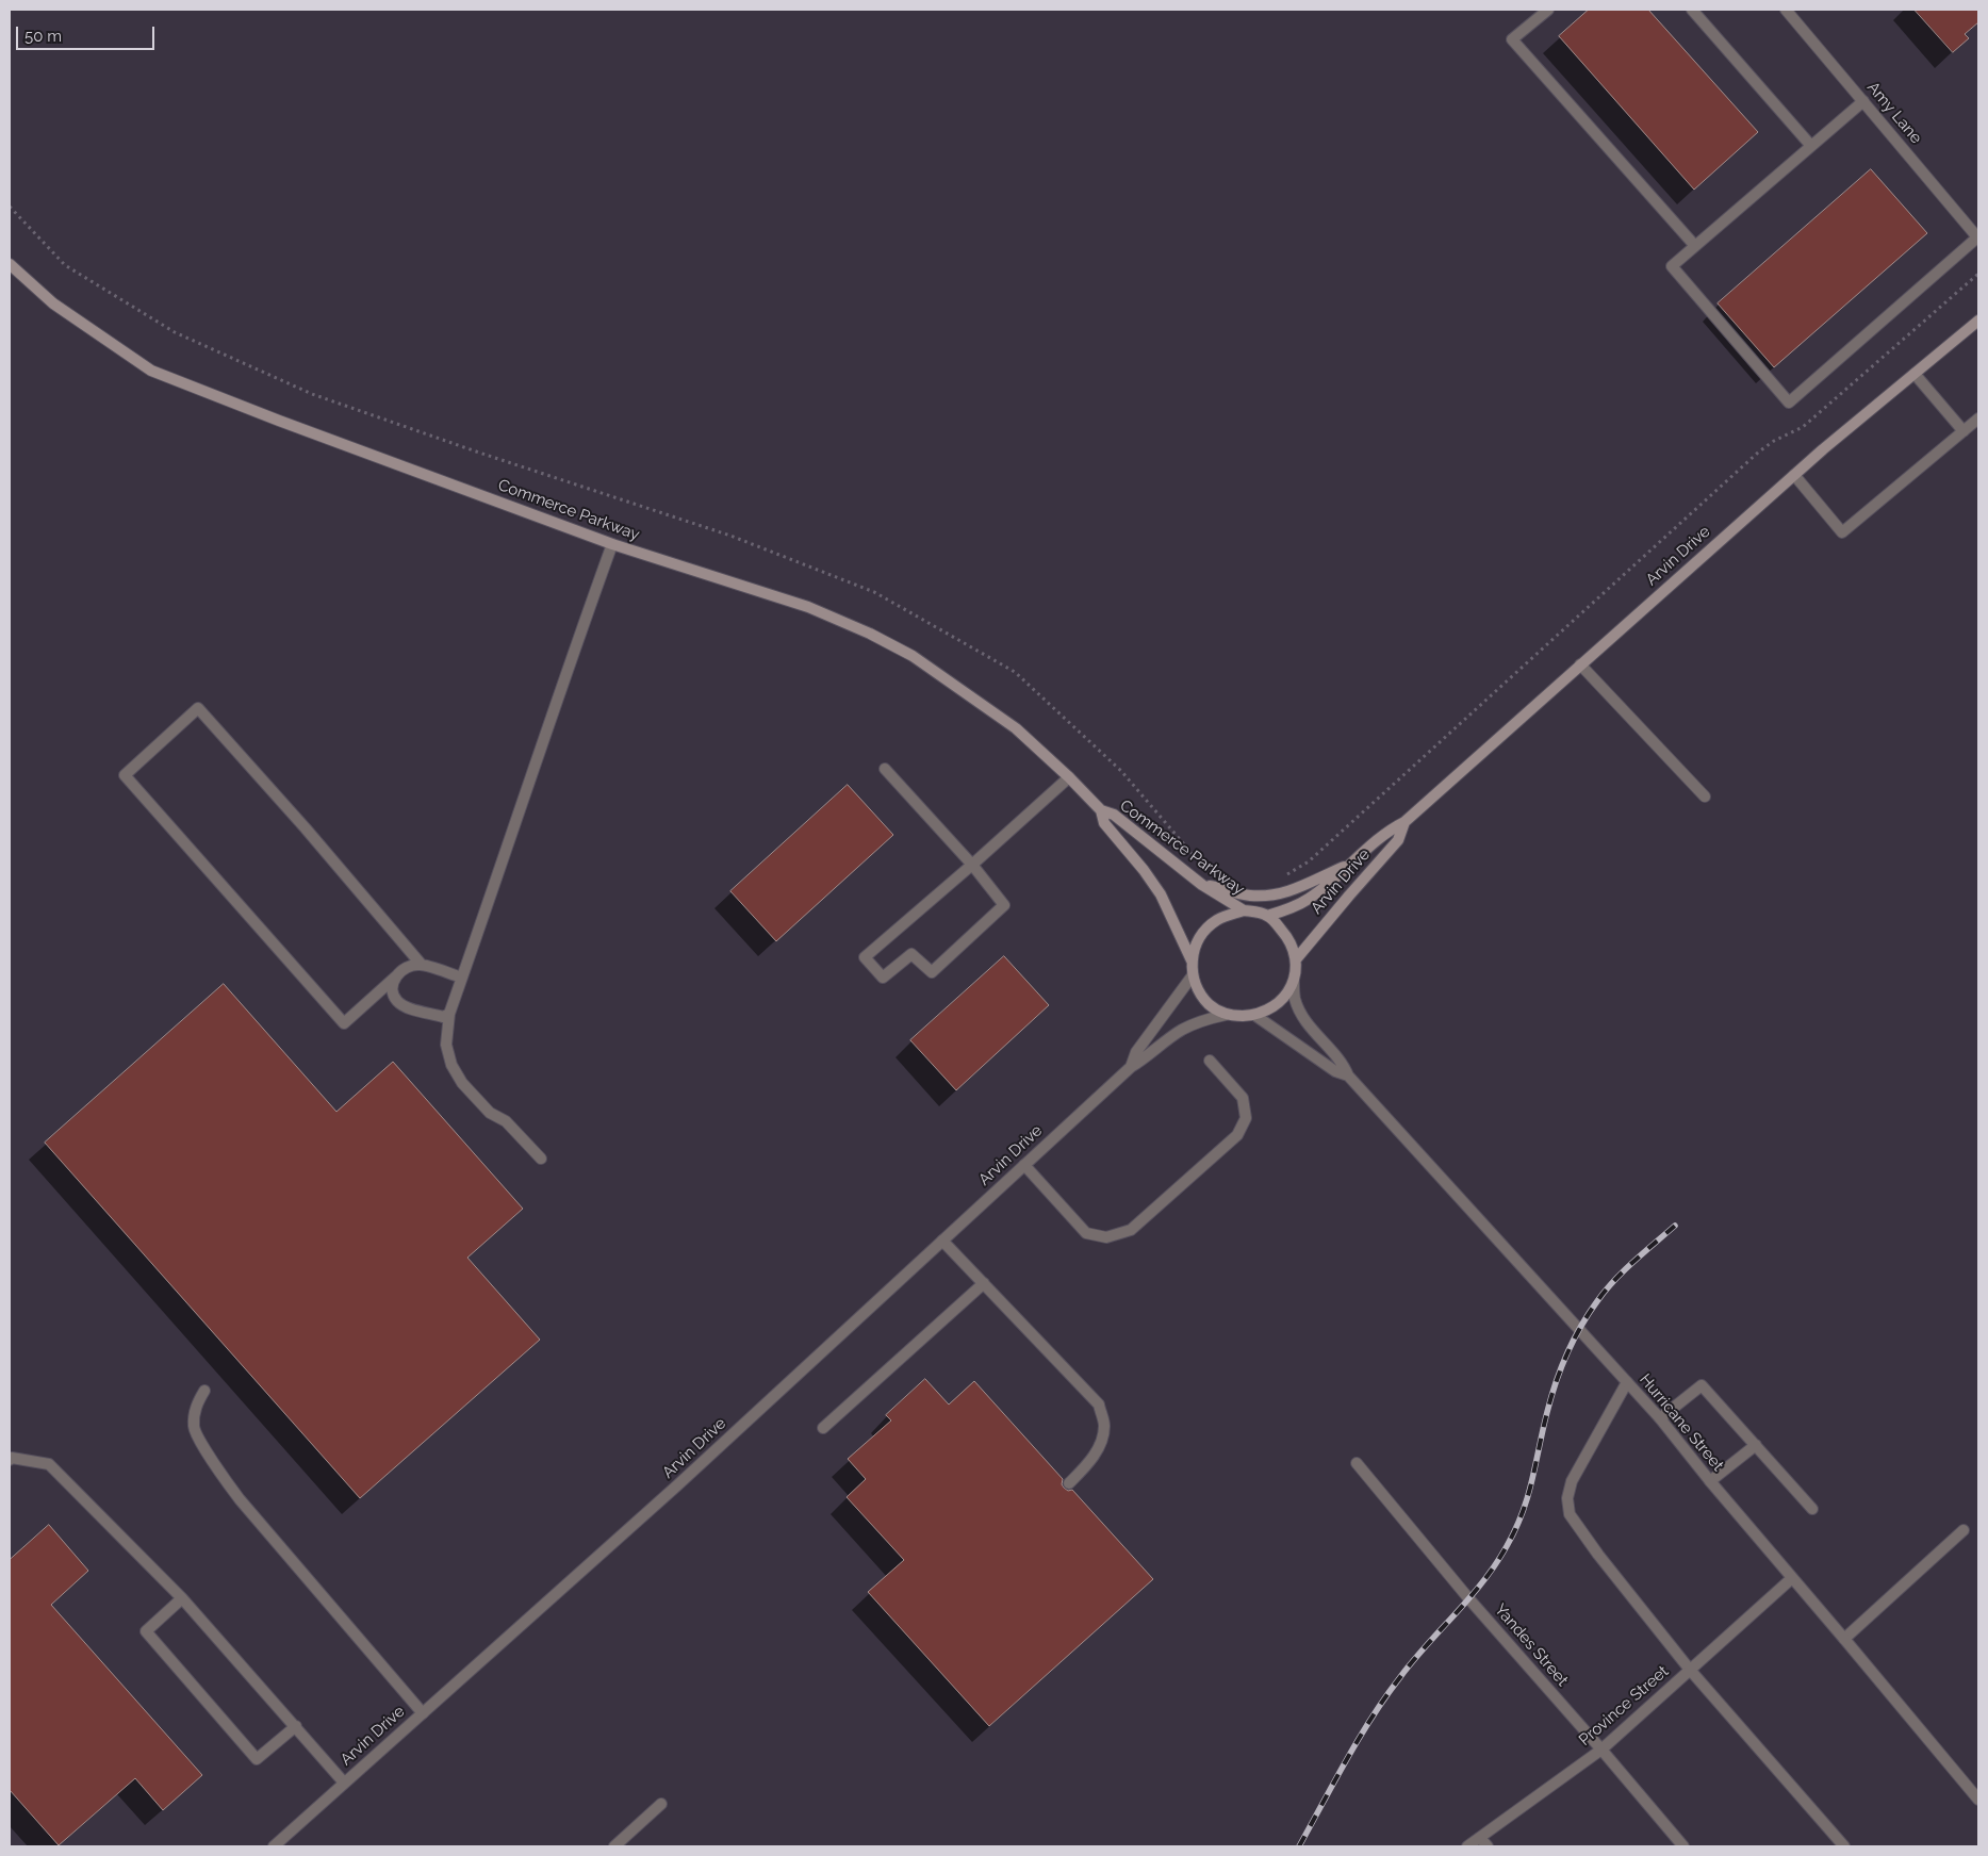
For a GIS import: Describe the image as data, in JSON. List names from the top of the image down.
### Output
{
  "streets": {
    "street": [
      "Amy Lane",
      "Commerce Parkway",
      "Arvin Drive",
      "Hurricane Street",
      "Yandes Street",
      "Province Street"
    ]
  },
  "crossings": [
    ["Commerce Parkway", "Arvin Drive"],
    ["Commerce Parkway", "Hurricane Street"],
    ["Arvin Drive", "Hurricane Street"],
    ["Hurricane Street", "Province Street"],
    ["Yandes Street", "Province Street"]
  ],
  "scale_bar": "50 m"
}
